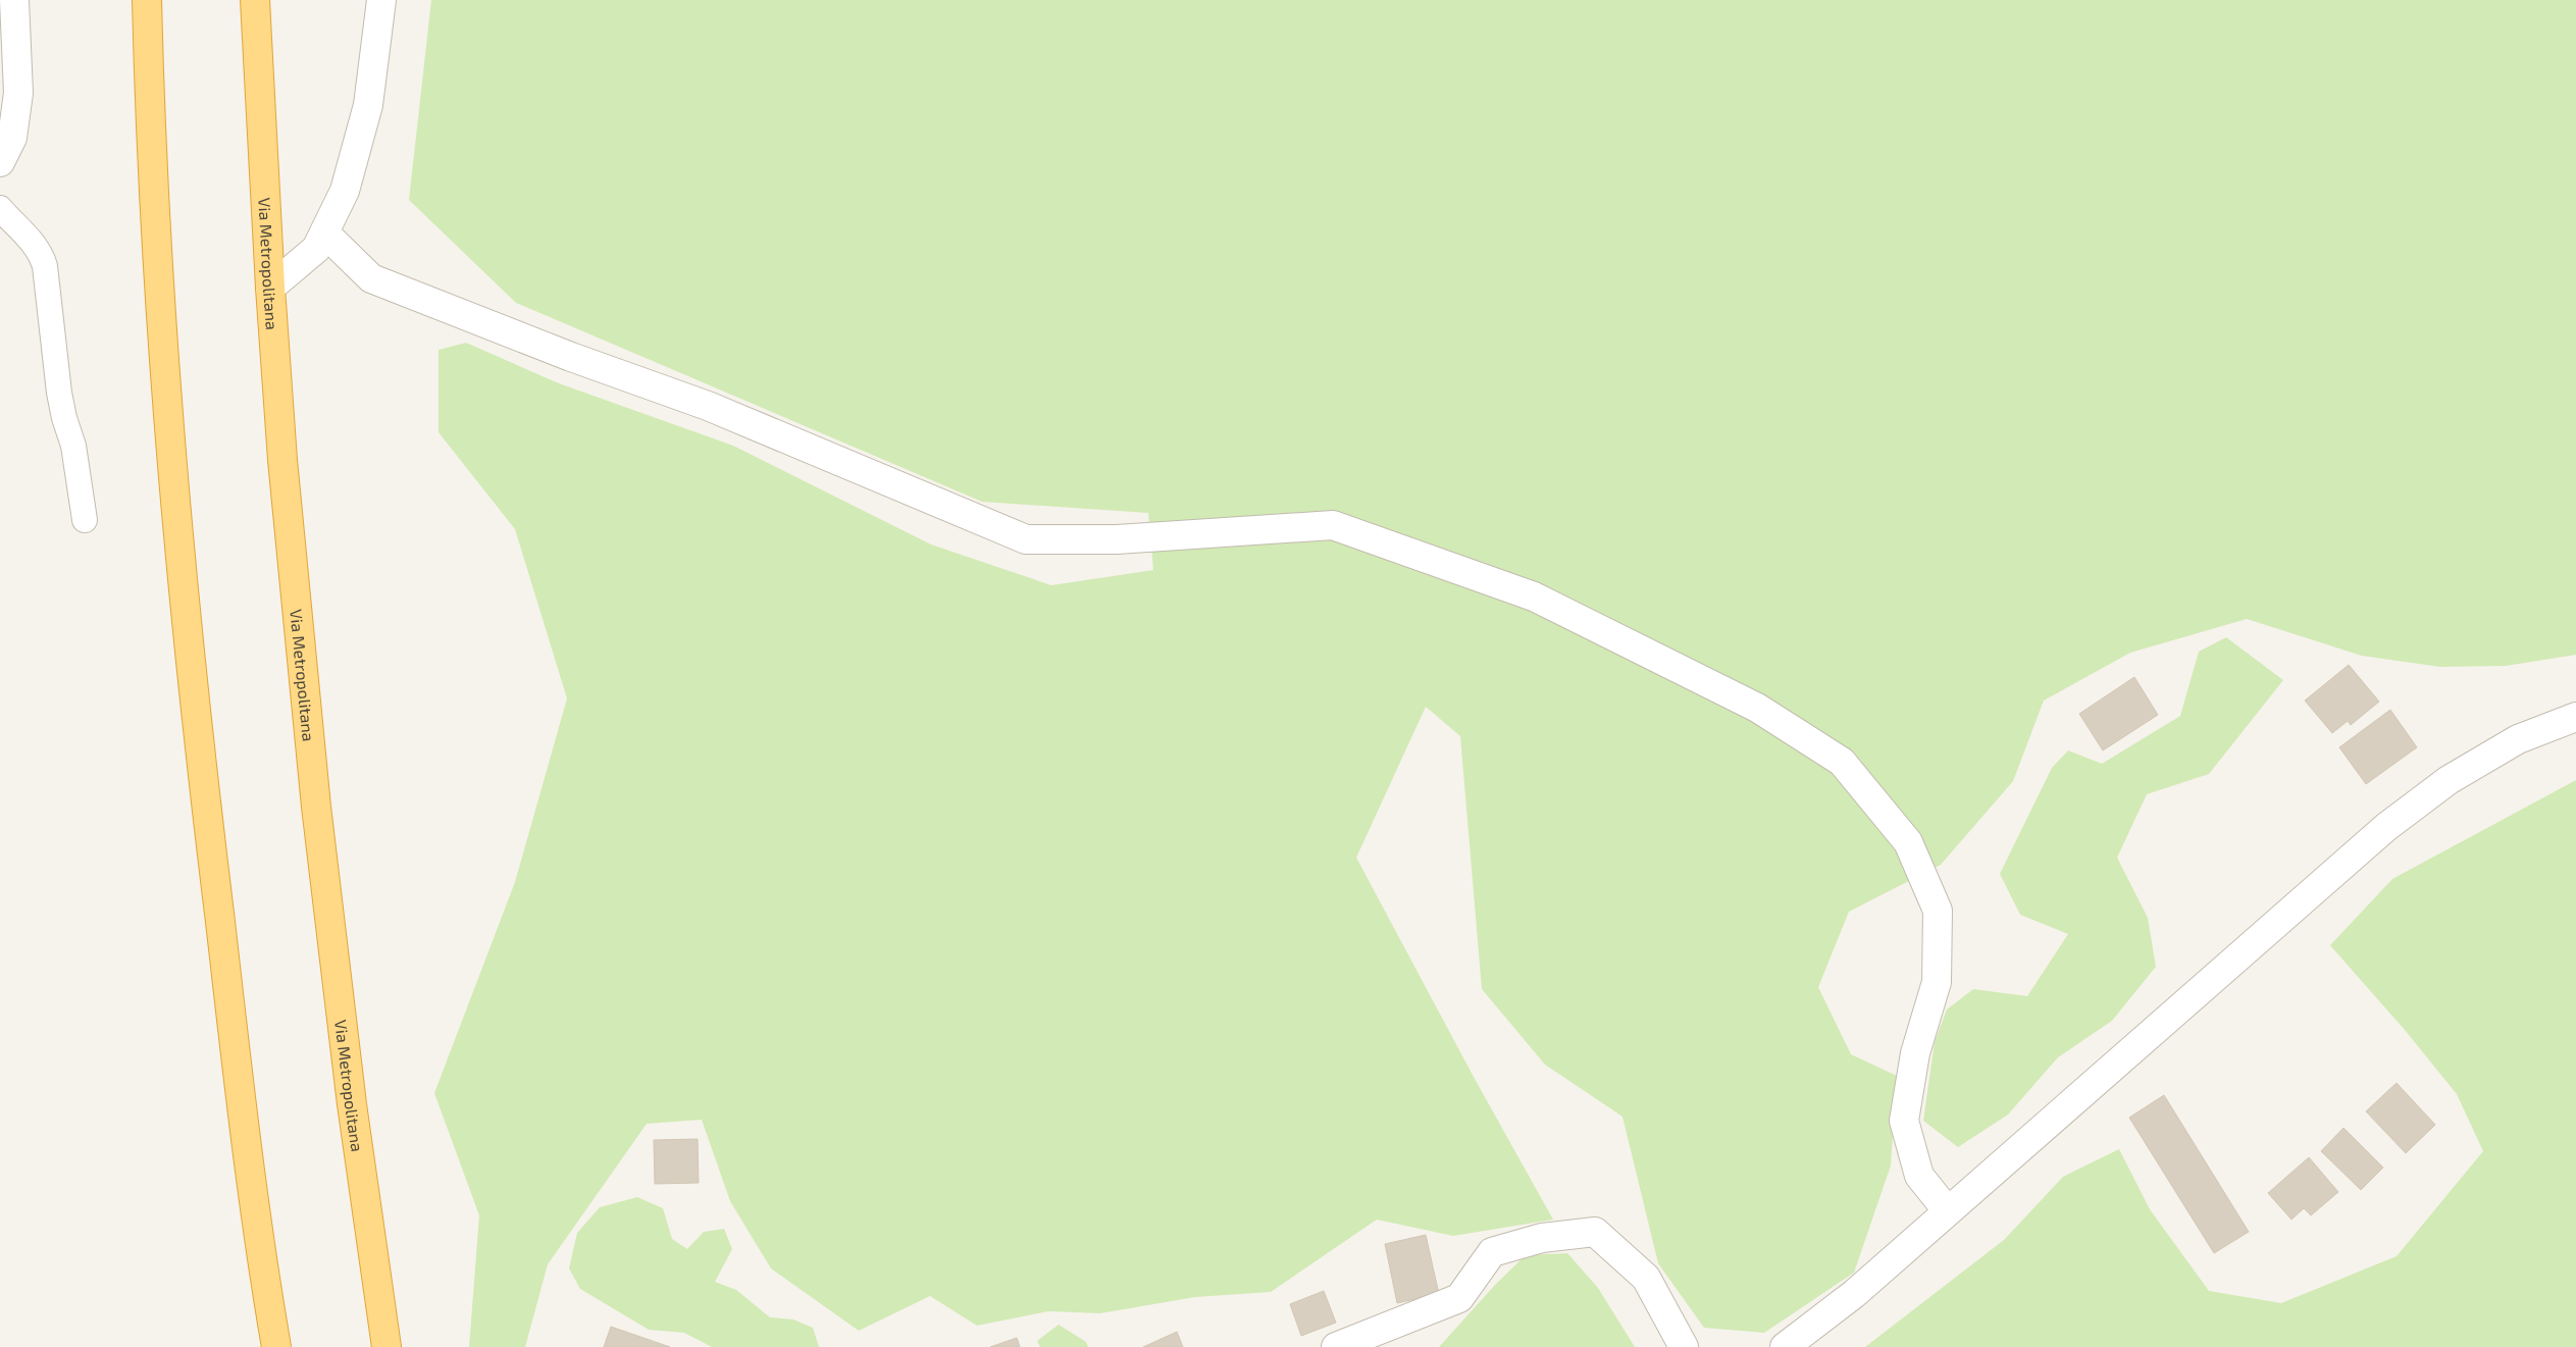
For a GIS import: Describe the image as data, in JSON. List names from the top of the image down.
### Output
{
  "streets": {
    "highway": ["Via Metropolitana"]
  }
}
